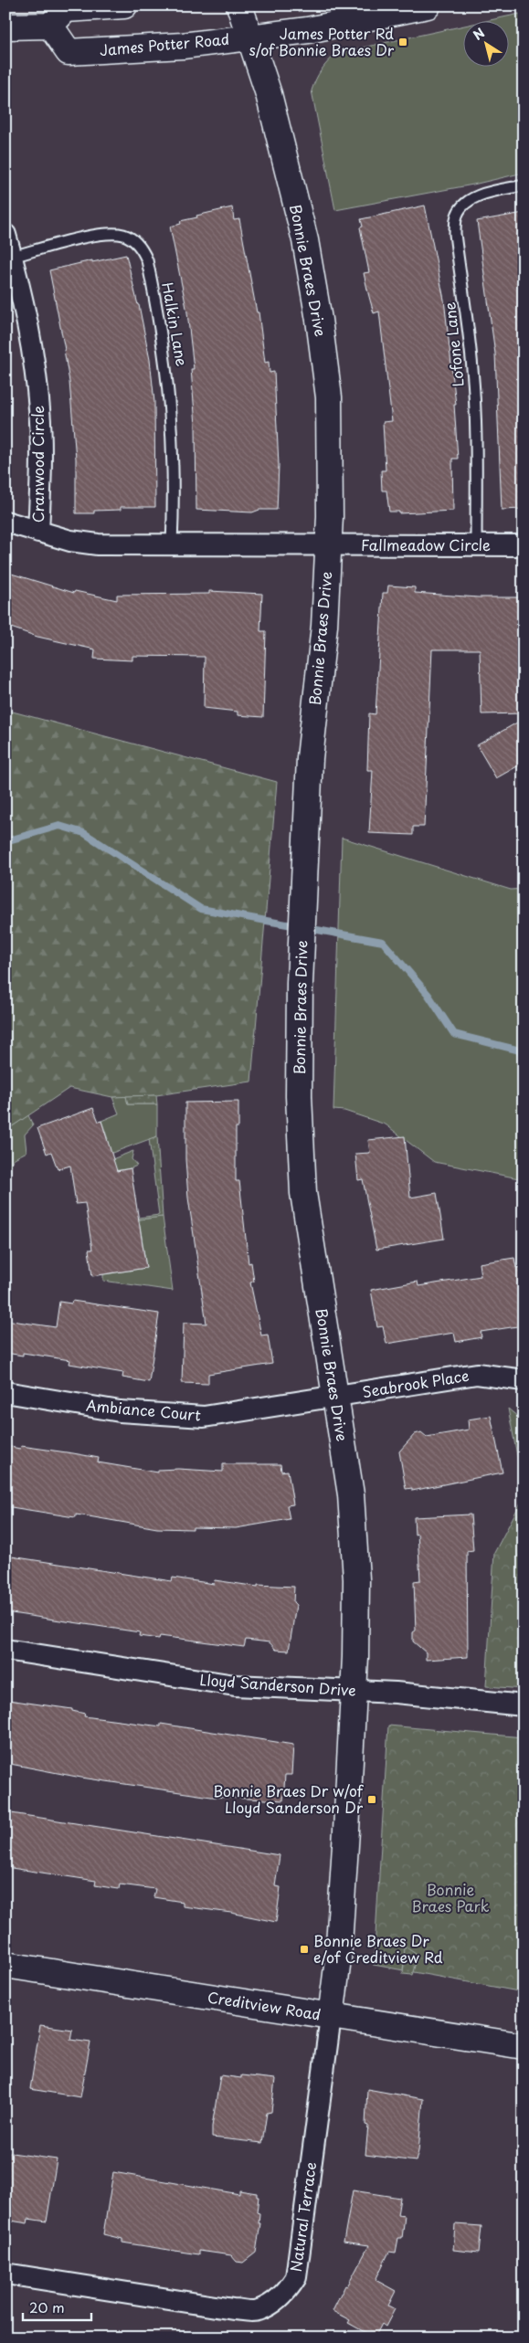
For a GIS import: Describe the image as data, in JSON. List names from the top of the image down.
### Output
{
  "streets": {
    "street": [
      "James Potter Road",
      "Bonnie Braes Drive",
      "Cranwood Circle",
      "Fallmeadow Circle",
      "Seabrook Place",
      "Ambiance Court",
      "Lloyd Sanderson Drive",
      "Creditview Road",
      "Natural Terrace"
    ],
    "lane": ["Halkin Lane", "Lofone Lane"]
  },
  "crossings": [
    ["James Potter Road", "Bonnie Braes Drive"],
    ["Bonnie Braes Drive", "Cranwood Circle"],
    ["Bonnie Braes Drive", "Fallmeadow Circle"],
    ["Bonnie Braes Drive", "Seabrook Place"],
    ["Bonnie Braes Drive", "Ambiance Court"],
    ["Bonnie Braes Drive", "Lloyd Sanderson Drive"],
    ["Bonnie Braes Drive", "Creditview Road"],
    ["Bonnie Braes Drive", "Natural Terrace"],
    ["Halkin Lane", "Cranwood Circle"],
    ["Lofone Lane", "Fallmeadow Circle"],
    ["Cranwood Circle", "Fallmeadow Circle"],
    ["Seabrook Place", "Ambiance Court"],
    ["Creditview Road", "Natural Terrace"]
  ],
  "parks": ["Bonnie Braes Park"],
  "places": {
    "transit": ["James Potter Rd s/of Bonnie Braes Dr", "Bonnie Braes Dr w/of Lloyd Sanderson Dr", "Bonnie Braes Dr e/of Creditview Rd"]
  },
  "scale_bar": "20 m",
  "north": "top left"
}
